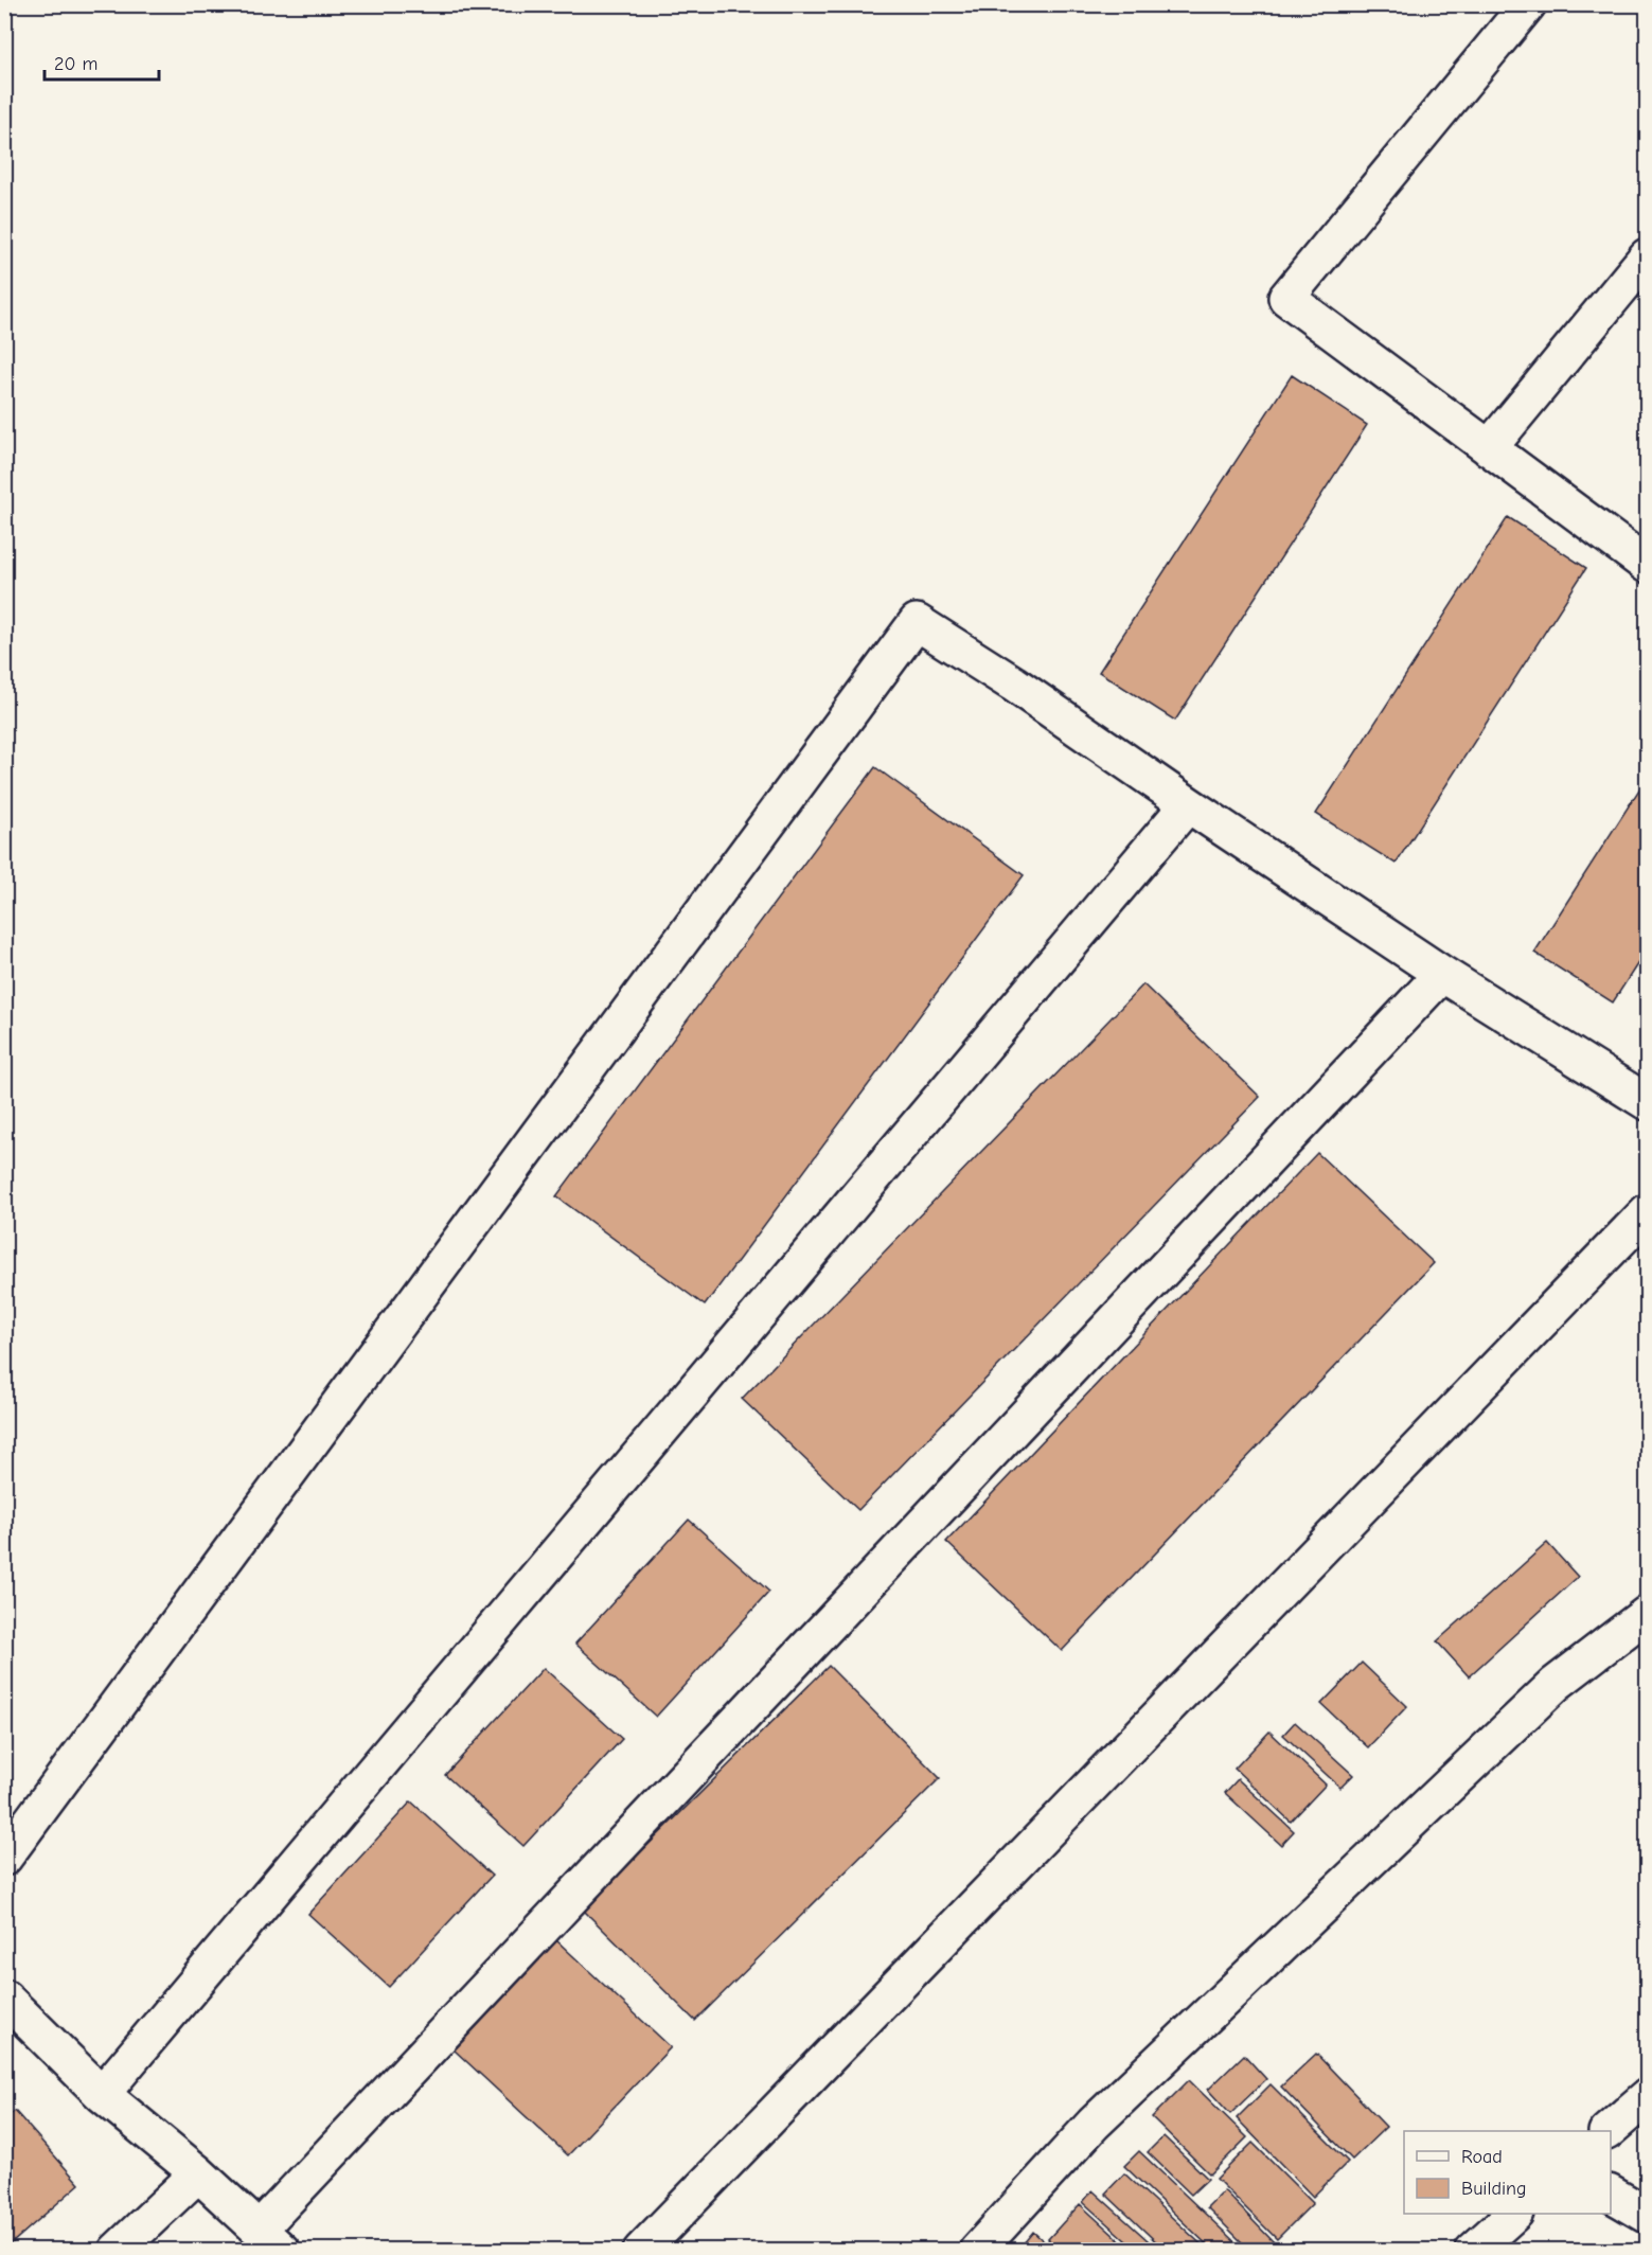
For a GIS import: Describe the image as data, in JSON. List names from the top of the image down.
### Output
{
  "legend": ["Road", "Building"],
  "scale_bar": "20 m"
}
